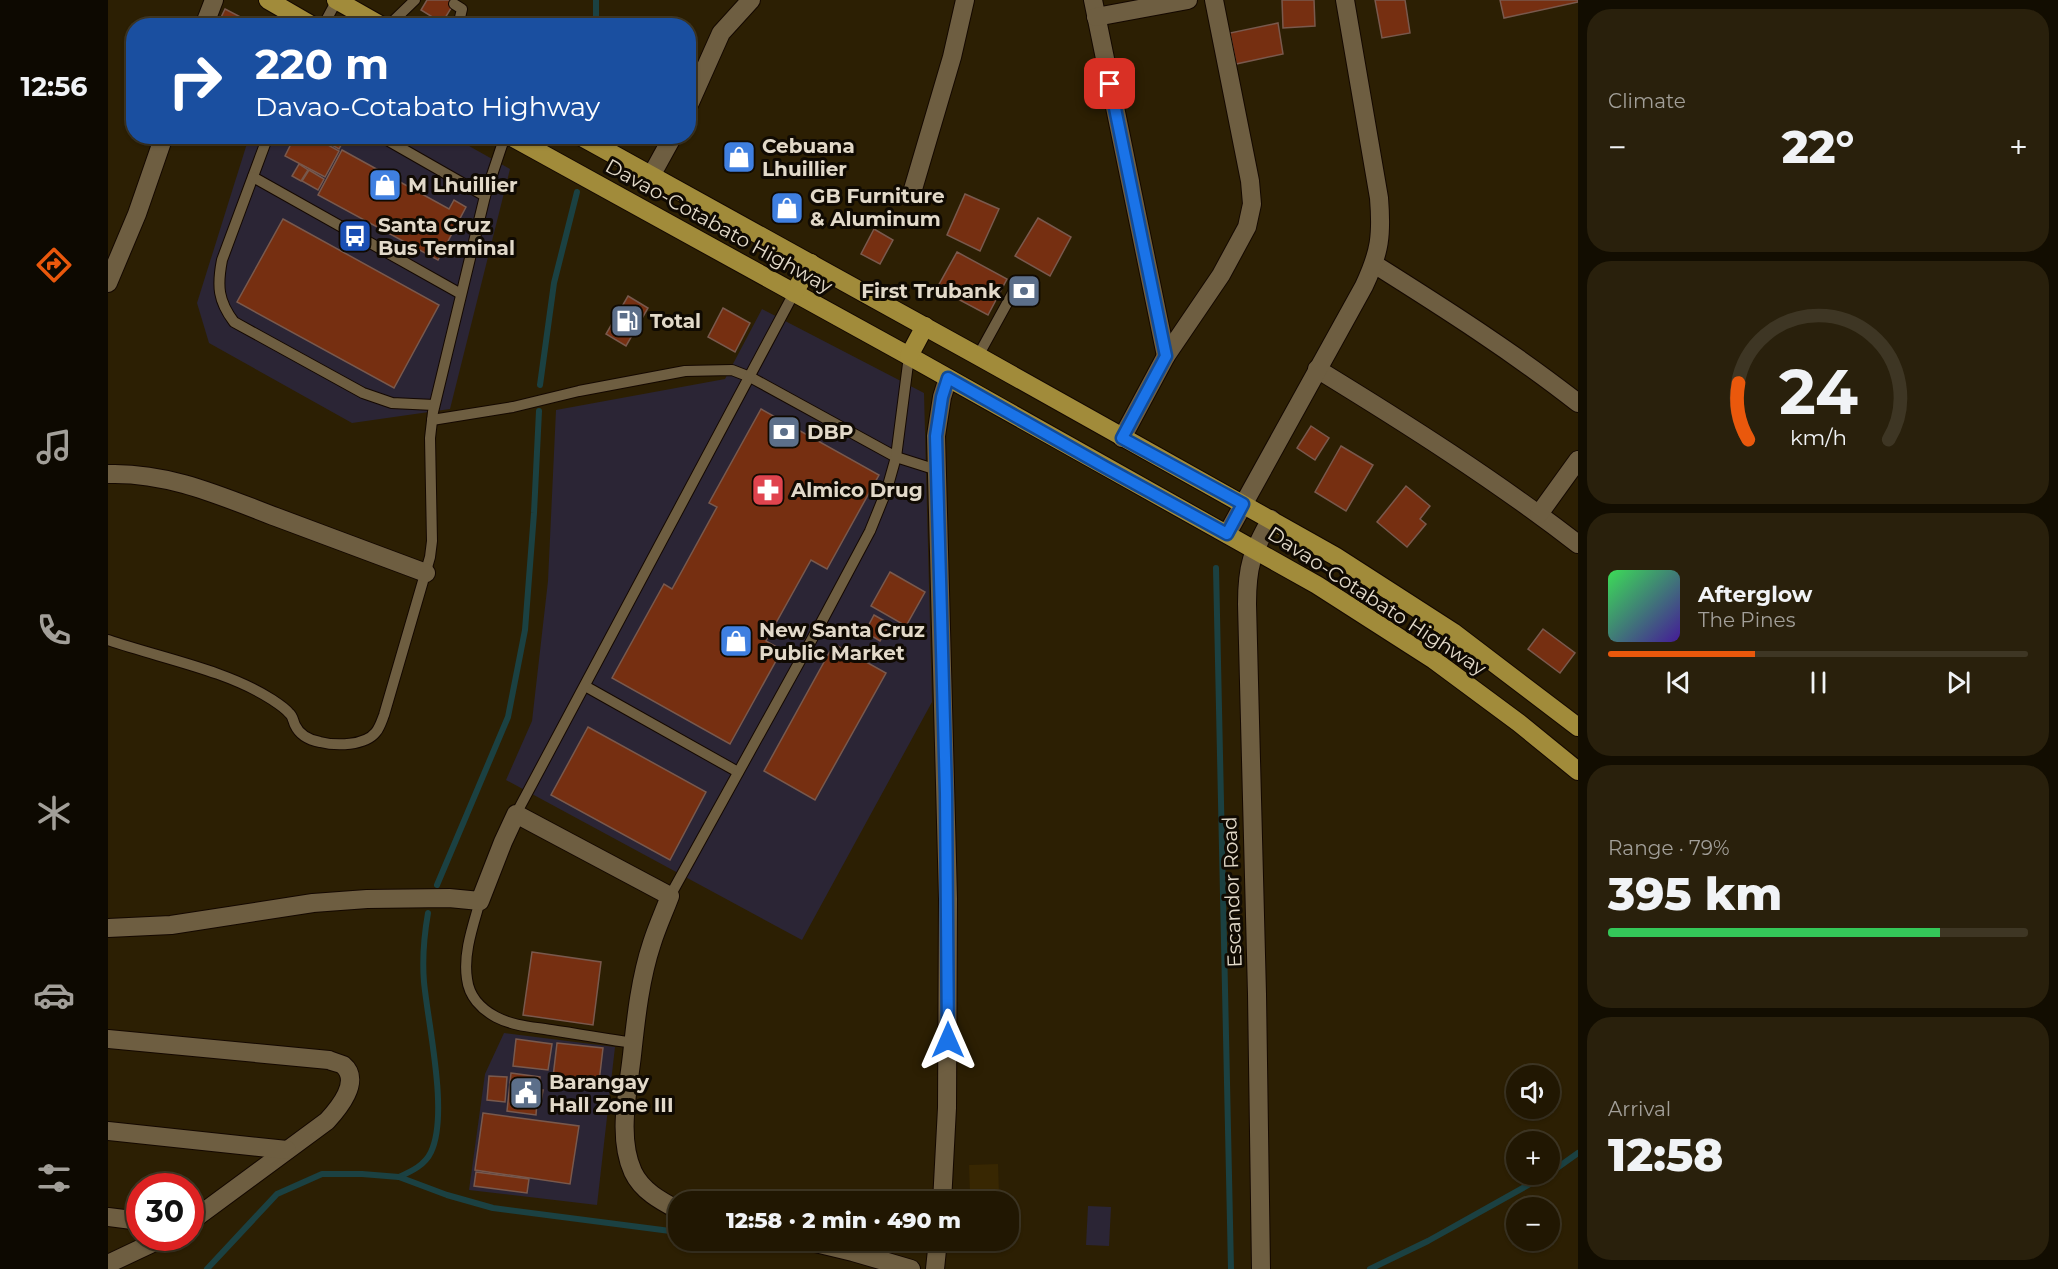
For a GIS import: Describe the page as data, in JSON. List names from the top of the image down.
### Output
{
  "streets": {
    "highway": ["Davao-Cotabato Highway"],
    "street": ["Escandor Road"]
  },
  "crossings": [
    ["Davao-Cotabato Highway", "Escandor Road"]
  ],
  "places": {
    "shop": [
      "Cebuana Lhuillier",
      "M Lhuillier",
      "GB Furniture & Aluminum",
      "New Santa Cruz Public Market"
    ],
    "bus stop": ["Santa Cruz Bus Terminal"],
    "bank": ["First Trubank", "DBP"],
    "fuel station": ["Total"],
    "pharmacy": ["Almico Drug"],
    "public building": ["Barangay Hall Zone III"]
  },
  "page": {
    "tabs": "12:56",
    "tile": [
      "Climate",
      ["Range · 79%", "395 km"],
      ["Arrival", "12:58"]
    ],
    "turn": ["220 m", "Davao-Cotabato Highway"],
    "heat": ["−", "22°", "+"],
    "song": ["Afterglow", "The Pines"],
    "map_buttons": ["+", "−"],
    "limit": "30",
    "trip": "12:58 · 2 min · 490 m",
    "gauge": ["24", "km/h"]
  }
}
